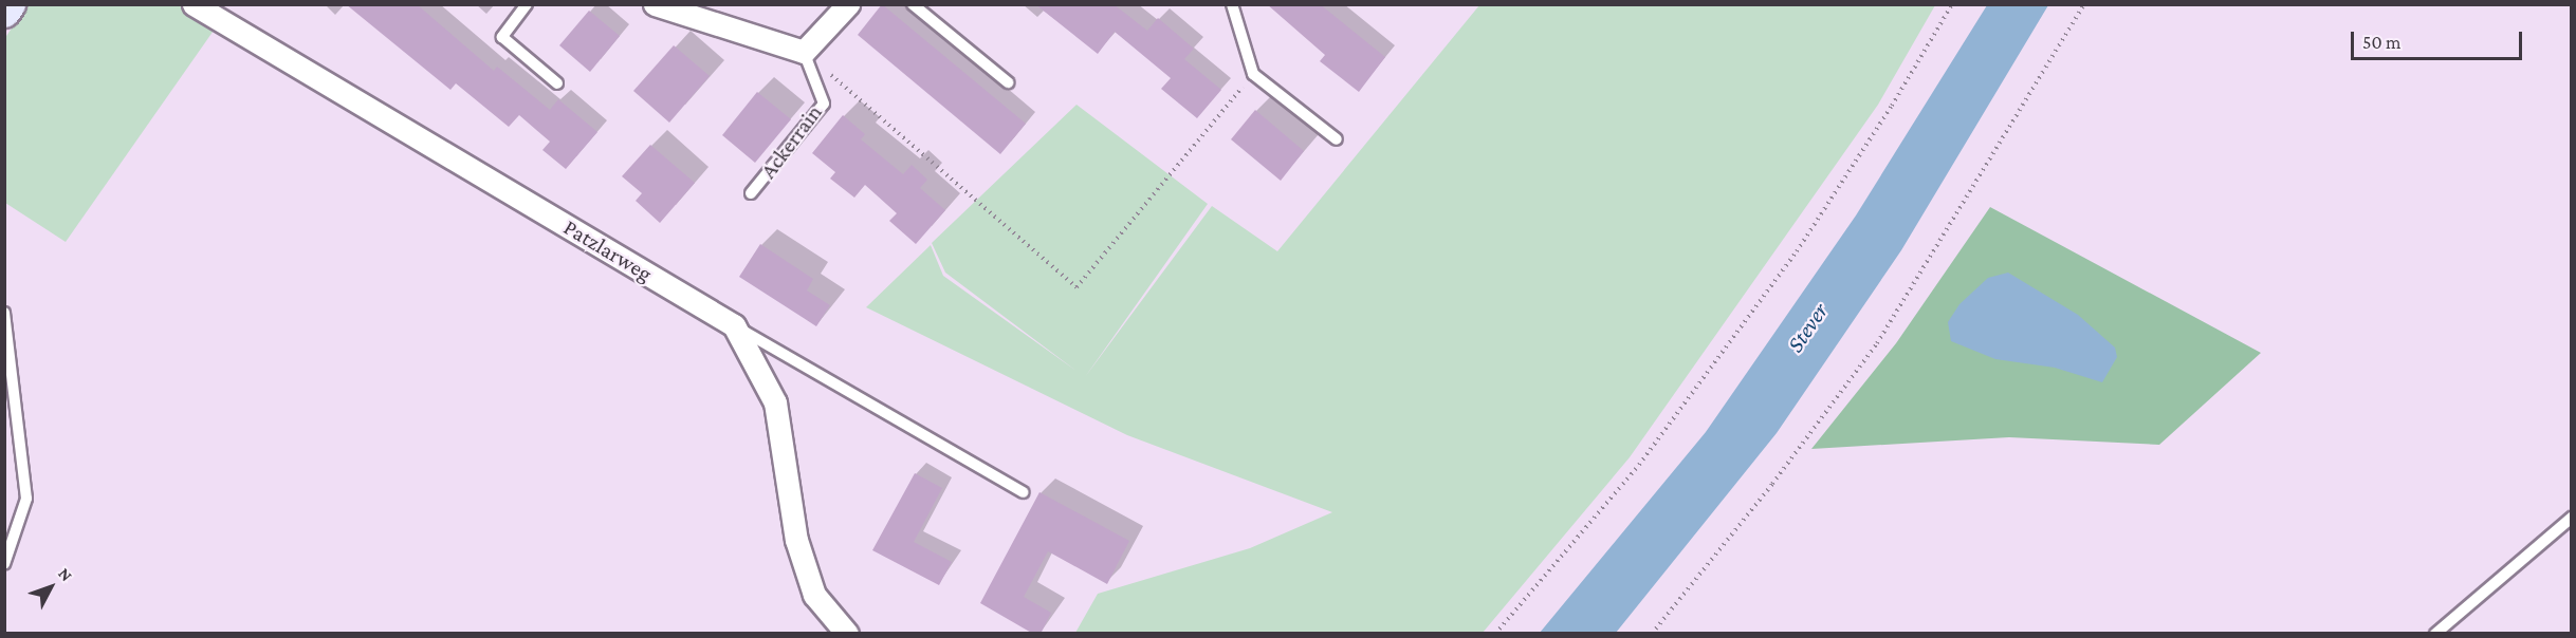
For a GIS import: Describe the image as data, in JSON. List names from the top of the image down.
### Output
{
  "streets": {
    "street": ["Patzlarweg"],
    "lane": ["Ackerrain"]
  },
  "water": ["Stever"],
  "scale_bar": "50 m",
  "north": "top right"
}
